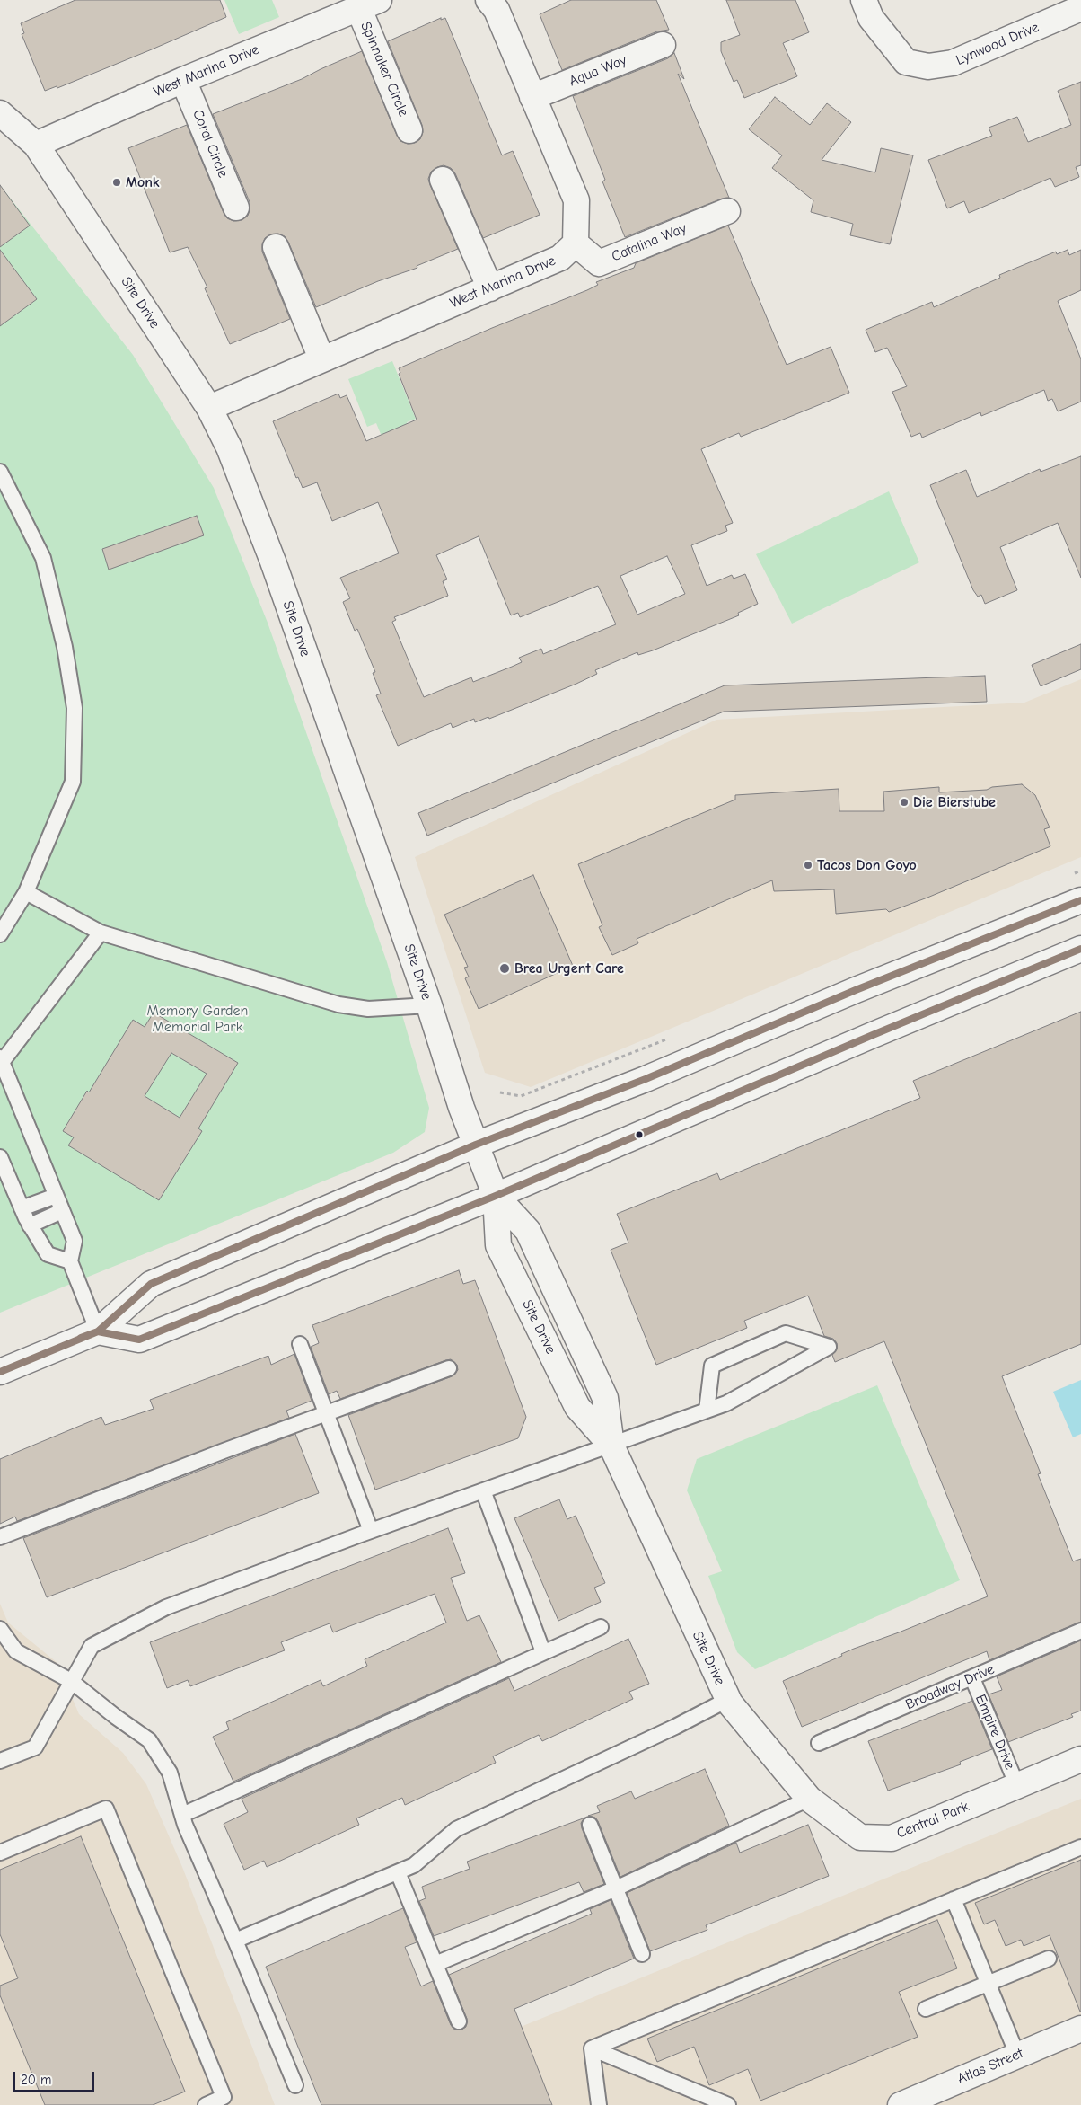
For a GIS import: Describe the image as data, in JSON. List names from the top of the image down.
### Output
{
  "streets": {
    "street": [
      "Lynwood Drive",
      "Spinnaker Circle",
      "West Marina Drive",
      "Aqua Way",
      "Coral Circle",
      "Catalina Way",
      "Site Drive",
      "Central Park",
      "Atlas Street"
    ],
    "lane": ["Broadway Drive", "Empire Drive"]
  },
  "crossings": [
    ["Spinnaker Circle", "West Marina Drive"],
    ["West Marina Drive", "Coral Circle"],
    ["West Marina Drive", "Catalina Way"],
    ["West Marina Drive", "Site Drive"],
    ["Site Drive", "Central Park"],
    ["Broadway Drive", "Empire Drive"],
    ["Empire Drive", "Central Park"]
  ],
  "parks": ["Memory Garden Memorial Park"],
  "places": [
    "Monk",
    "Die Bierstube",
    "Tacos Don Goyo",
    "Brea Urgent Care"
  ],
  "scale_bar": "20 m"
}
